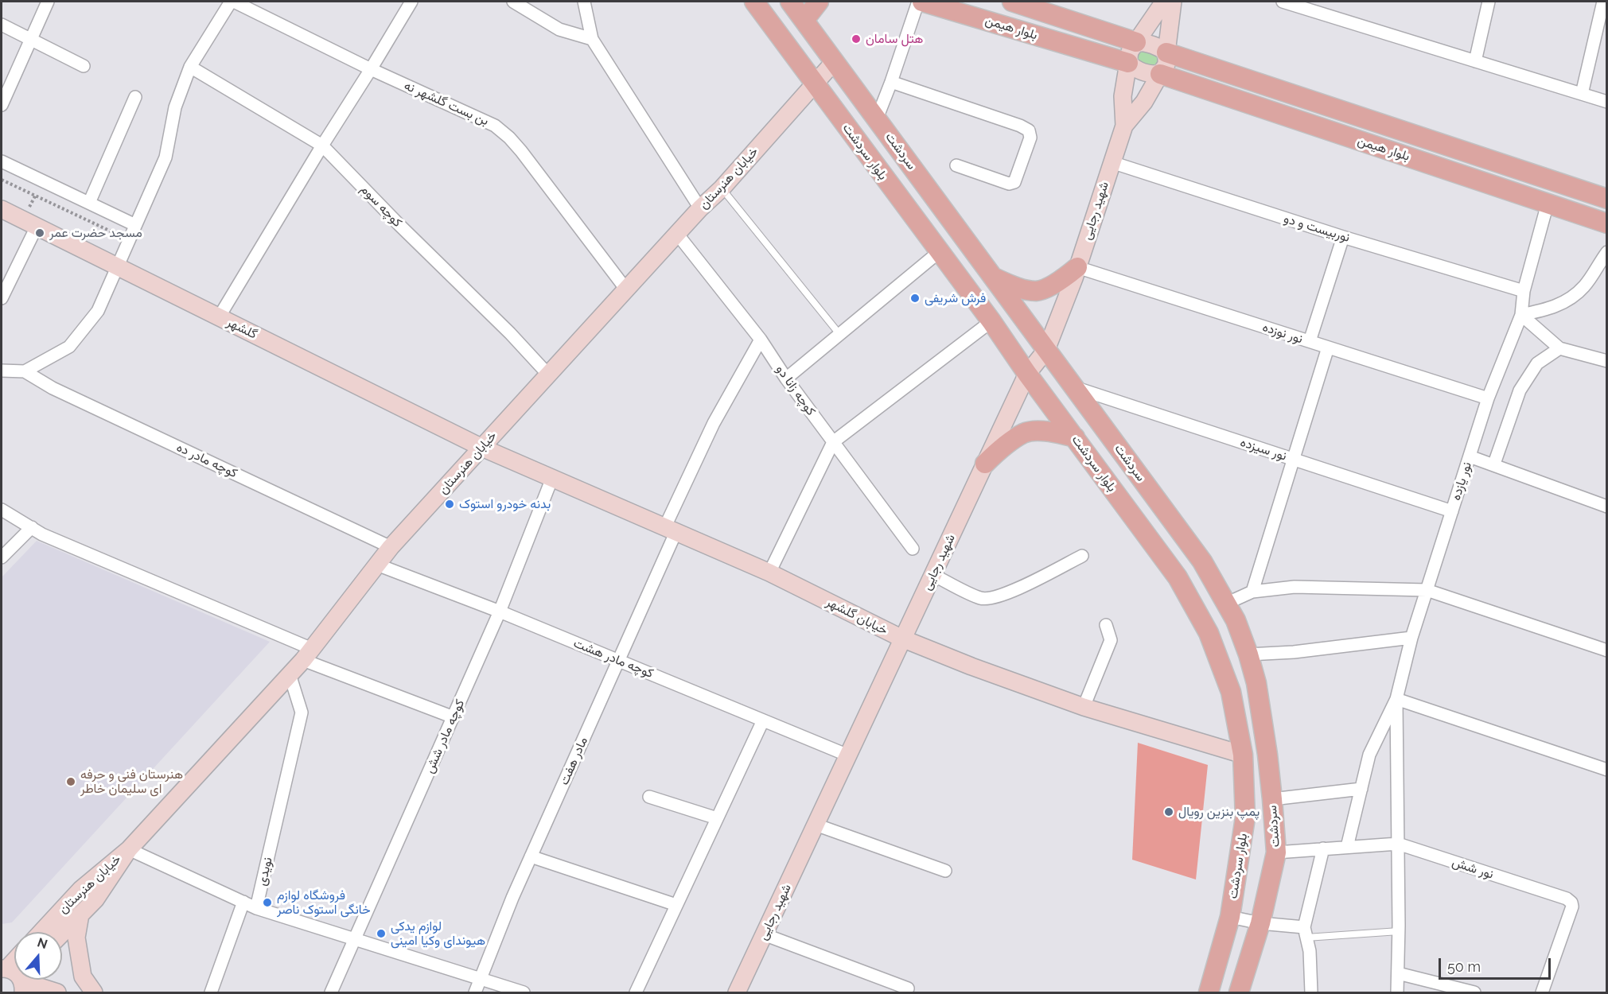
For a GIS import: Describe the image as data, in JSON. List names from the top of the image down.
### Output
{
  "streets": {
    "main road": [
      "بلوار هیمن",
      "سردشت",
      "بلوار سردشت",
      "خیابان هنرستان",
      "شهید رجایی",
      "گلشهر",
      "خیابان گلشهر"
    ],
    "street": [
      "بن بست گلشهر نه",
      "کوچه سوم",
      "نوربیست و دو",
      "نور نوزده",
      "کوچه زانا دو",
      "نور سیزده",
      "کوچه مادر ده",
      "نور یازده",
      "کوچه مادر هشت",
      "کوچه مادر شش",
      "مادر هفت",
      "نور شش",
      "نویدی"
    ]
  },
  "crossings": [
    ["بلوار هیمن", "شهید رجایی"],
    ["بلوار هیمن", "نور یازده"],
    ["بن بست گلشهر نه", "خیابان هنرستان"],
    ["سردشت", "خیابان هنرستان"],
    ["سردشت", "شهید رجایی"],
    ["سردشت", "نور سیزده"],
    ["سردشت", "نور شش"],
    ["بلوار سردشت", "خیابان هنرستان"],
    ["بلوار سردشت", "شهید رجایی"],
    ["بلوار سردشت", "خیابان گلشهر"],
    ["خیابان هنرستان", "کوچه سوم"],
    ["خیابان هنرستان", "گلشهر"],
    ["خیابان هنرستان", "کوچه زانا دو"],
    ["خیابان هنرستان", "کوچه مادر ده"],
    ["خیابان هنرستان", "خیابان گلشهر"],
    ["خیابان هنرستان", "کوچه مادر هشت"],
    ["خیابان هنرستان", "نویدی"],
    ["شهید رجایی", "نوربیست و دو"],
    ["شهید رجایی", "نور نوزده"],
    ["شهید رجایی", "خیابان گلشهر"],
    ["شهید رجایی", "کوچه مادر هشت"],
    ["نوربیست و دو", "نور یازده"],
    ["گلشهر", "خیابان گلشهر"],
    ["نور نوزده", "نور یازده"],
    ["کوچه زانا دو", "مادر هفت"],
    ["نور سیزده", "نور یازده"],
    ["خیابان گلشهر", "کوچه مادر شش"],
    ["خیابان گلشهر", "مادر هفت"],
    ["کوچه مادر هشت", "کوچه مادر شش"],
    ["کوچه مادر هشت", "مادر هفت"]
  ],
  "places": [
    "هتل سامان",
    "مسجد حضرت عمر",
    "فرش شریفی",
    "بدنه خودرو استوک",
    "هنرستان فنی و حرفه ای سلیمان خاطر",
    "پمپ بنزین رویال",
    "فروشگاه لوازم خانگى استوک ناصر",
    "لوازم یدکى هیونداى وکیا امینى"
  ],
  "scale_bar": "50 m",
  "north": "top"
}
